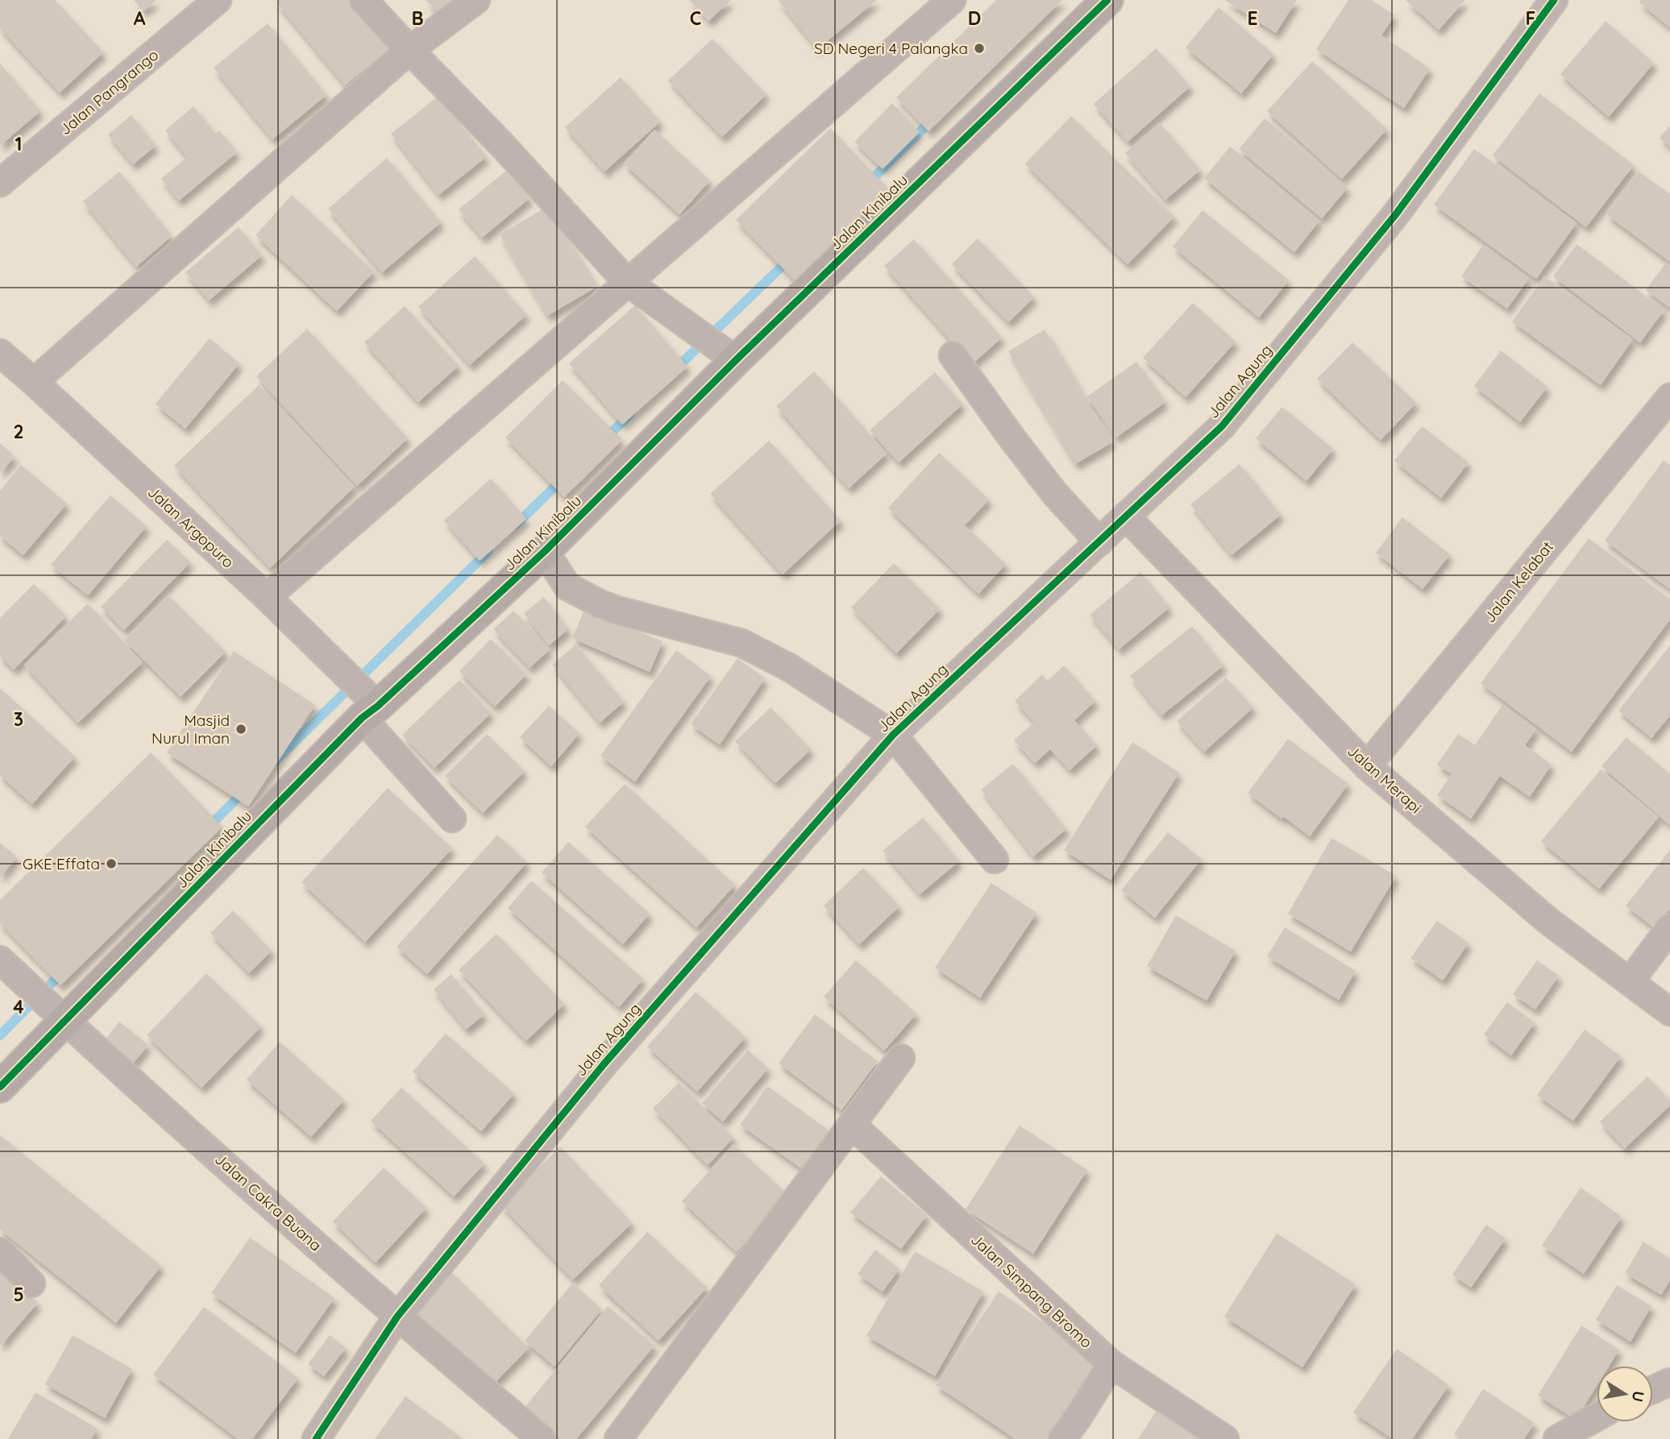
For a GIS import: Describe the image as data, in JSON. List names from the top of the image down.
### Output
{
  "streets": {
    "street": [
      "Jalan Pangrango",
      "Jalan Kinibalu",
      "Jalan Agung",
      "Jalan Argopuro",
      "Jalan Kelabat",
      "Jalan Merapi",
      "Jalan Cakra Buana",
      "Jalan Simpang Bromo"
    ]
  },
  "crossings": [
    ["Jalan Kinibalu", "Jalan Argopuro"],
    ["Jalan Kinibalu", "Jalan Cakra Buana"],
    ["Jalan Agung", "Jalan Merapi"],
    ["Jalan Agung", "Jalan Cakra Buana"],
    ["Jalan Kelabat", "Jalan Merapi"]
  ],
  "places": ["SD Negeri 4 Palangka", "Masjid Nurul Iman", "GKE Effata"],
  "north": "right",
  "grid": {
    "columns": [
      "A",
      "B",
      "C",
      "D",
      "E",
      "F"
    ],
    "rows": [
      "1",
      "2",
      "3",
      "4",
      "5"
    ]
  }
}
